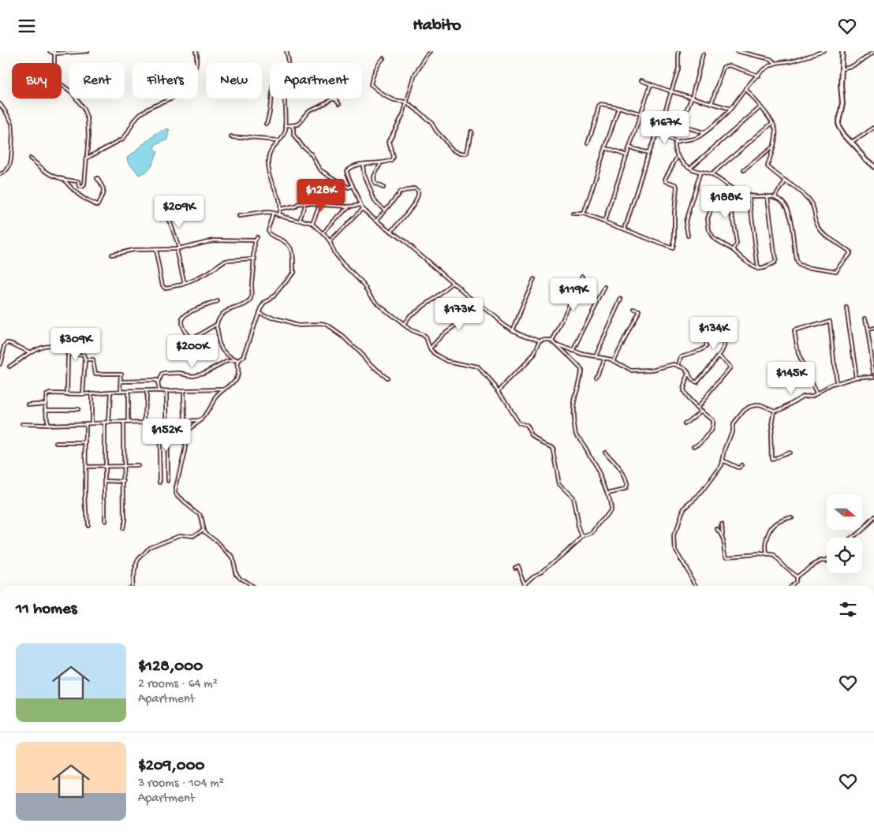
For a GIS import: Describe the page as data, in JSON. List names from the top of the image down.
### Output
{
  "north": "right",
  "page": {
    "header": "Habito",
    "chip": [
      "Buy",
      "Rent",
      "Filters",
      "New",
      "Apartment"
    ],
    "price": [
      "$167K",
      "$128K",
      "$188K",
      "$209K",
      "$119K",
      "$173K",
      "$134K",
      "$309K",
      "$200K",
      "$145K",
      "$152K"
    ],
    "heading": "11 homes",
    "list": [
      {
        "name": "$128,000",
        "note": "2 rooms · 64 m² · Apartment"
      },
      {
        "name": "$209,000",
        "note": "3 rooms · 104 m² · Apartment"
      }
    ]
  }
}
